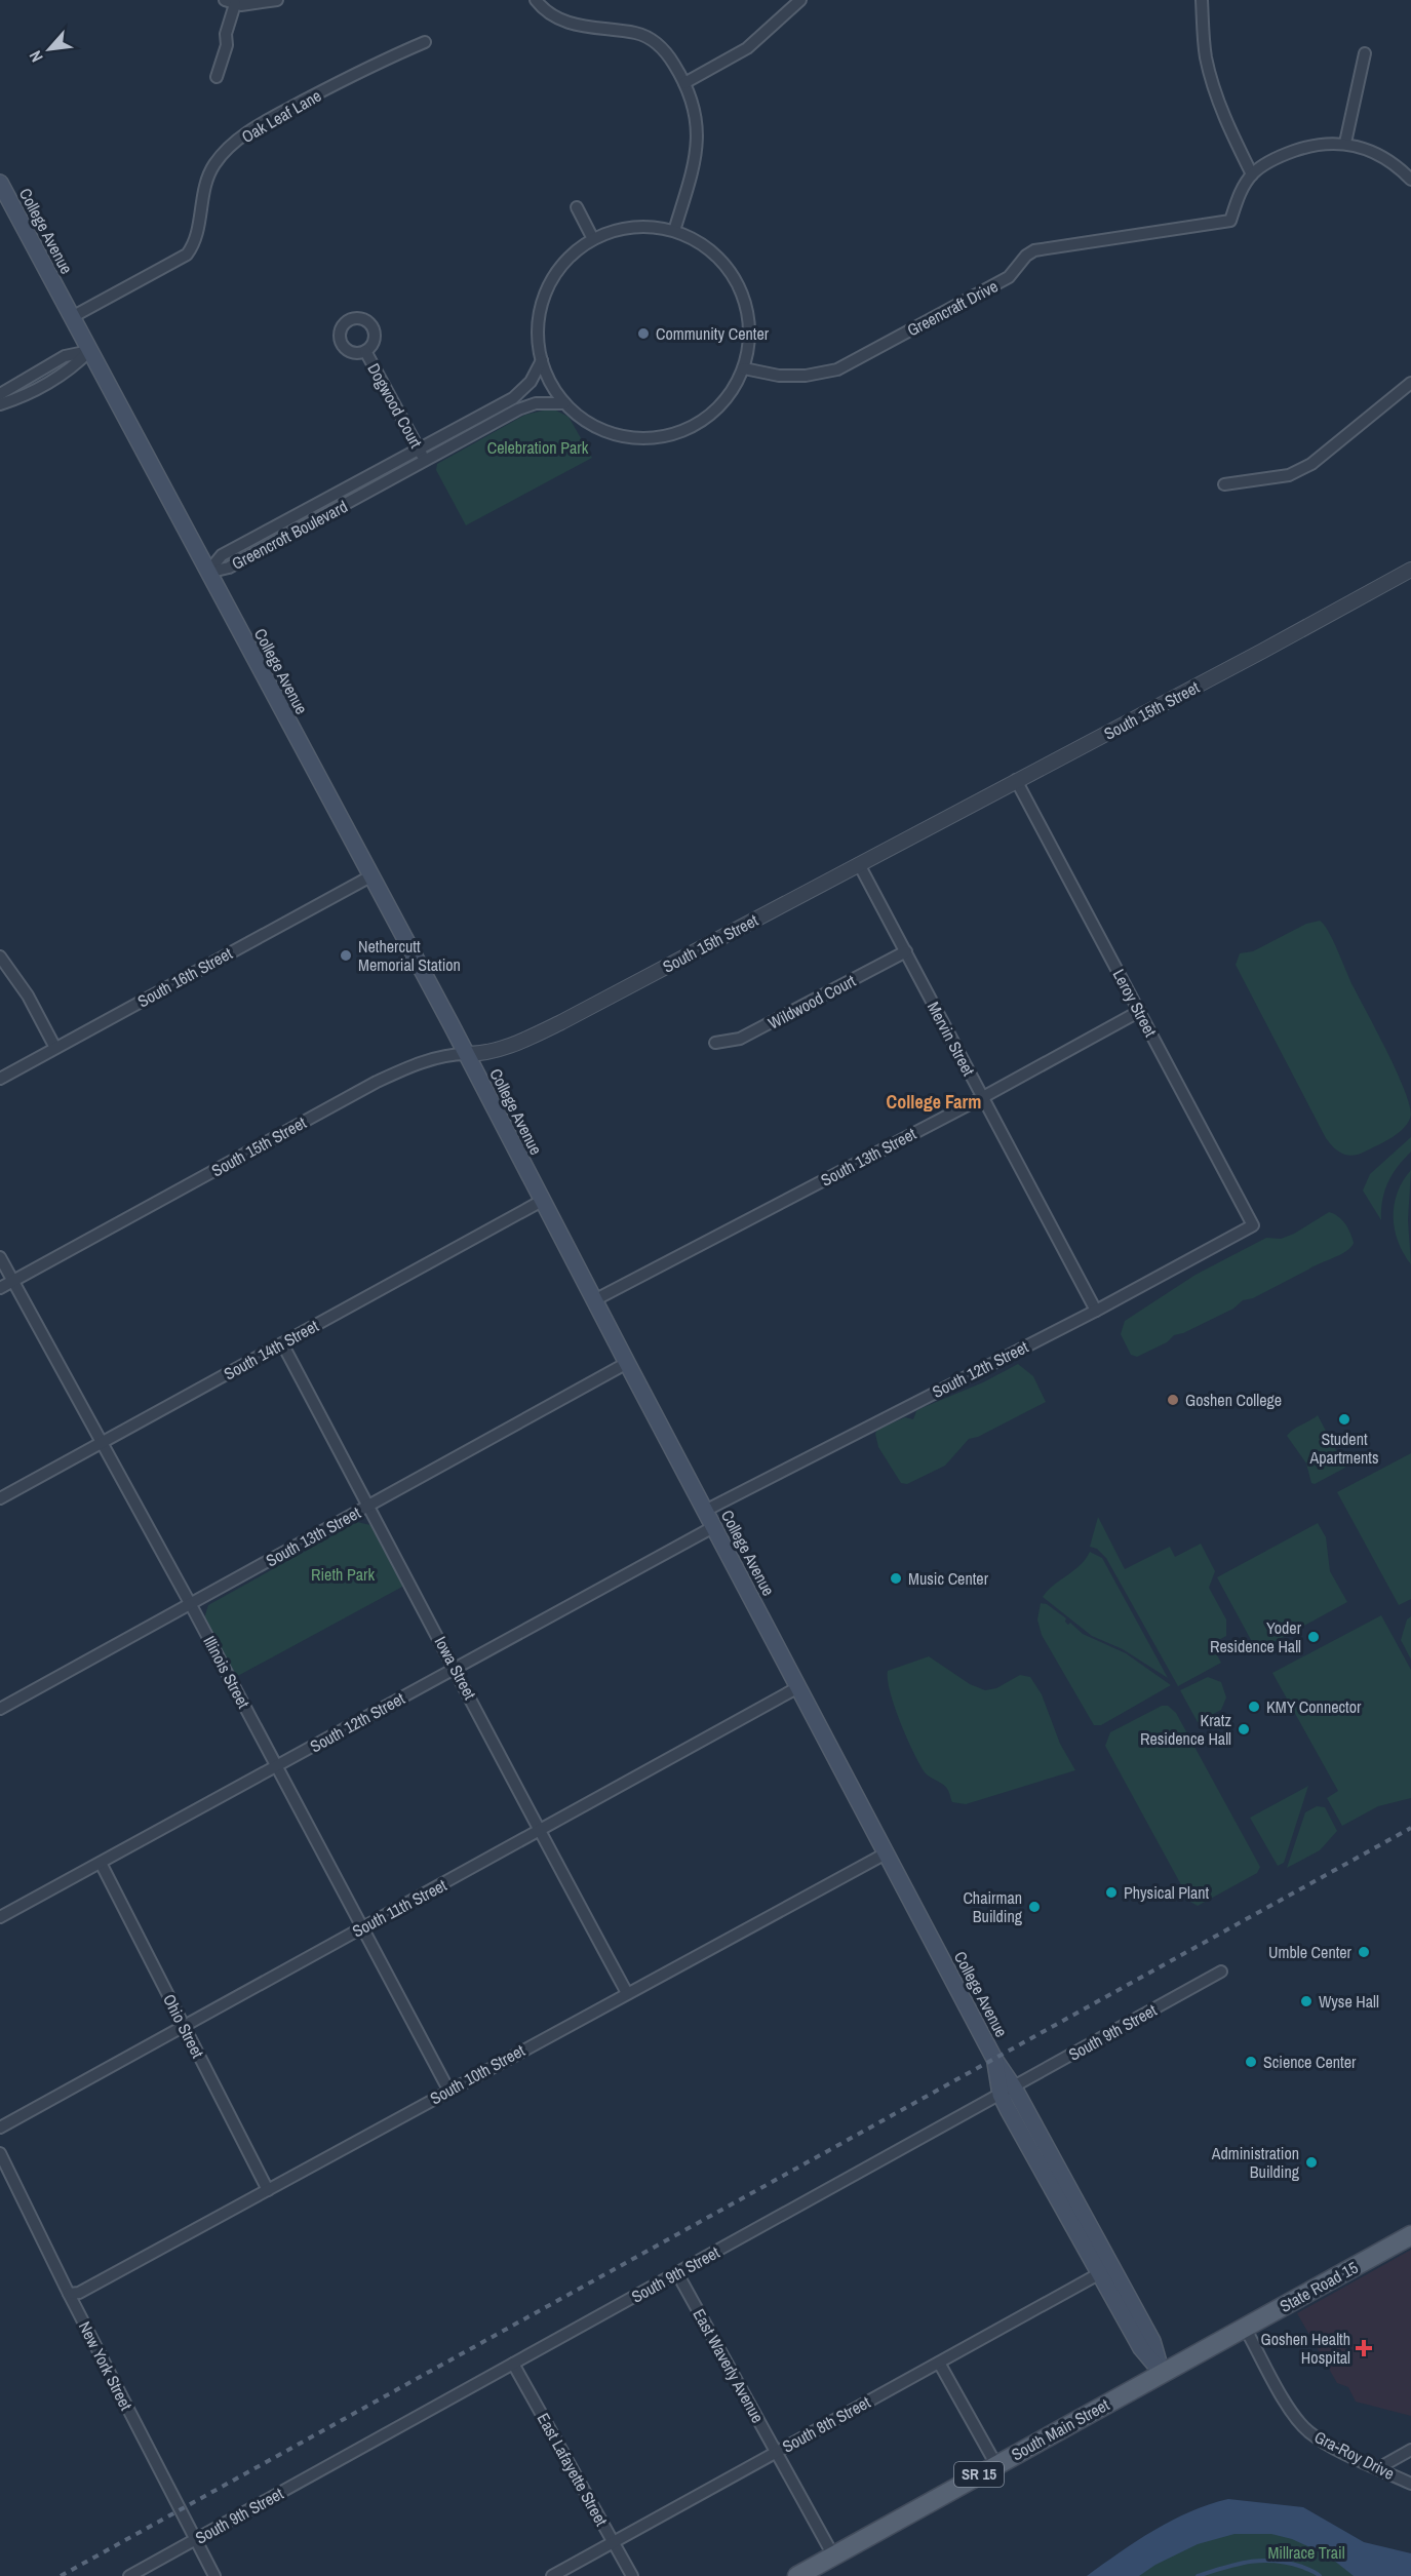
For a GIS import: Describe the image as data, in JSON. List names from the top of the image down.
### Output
{
  "streets": {
    "main road": [
      "College Avenue",
      "State Road 15",
      "South Main Street",
      "SR 15"
    ],
    "street": [
      "Oak Leaf Lane",
      "Greencraft Drive",
      "Dogwood Court",
      "Greencroft Boulevard",
      "South 15th Street",
      "South 16th Street",
      "Wildwood Court",
      "Leroy Street",
      "Mervin Street",
      "South 13th Street",
      "South 14th Street",
      "South 12th Street",
      "Iowa Street",
      "Illinois Street",
      "South 11th Street",
      "Ohio Street",
      "South 9th Street",
      "South 10th Street",
      "New York Street",
      "East Waverly Avenue",
      "South 8th Street",
      "Gra-Roy Drive",
      "East Lafayette Street"
    ]
  },
  "crossings": [
    ["Oak Leaf Lane", "College Avenue"],
    ["College Avenue", "Greencroft Boulevard"],
    ["College Avenue", "South 15th Street"],
    ["College Avenue", "South 16th Street"],
    ["College Avenue", "South 13th Street"],
    ["College Avenue", "South 14th Street"],
    ["College Avenue", "South 12th Street"],
    ["College Avenue", "South 11th Street"],
    ["College Avenue", "South 9th Street"],
    ["College Avenue", "South 10th Street"],
    ["College Avenue", "State Road 15"],
    ["College Avenue", "South 8th Street"],
    ["College Avenue", "South Main Street"],
    ["Greencraft Drive", "Greencroft Boulevard"],
    ["Dogwood Court", "Greencroft Boulevard"],
    ["South 15th Street", "Leroy Street"],
    ["South 15th Street", "Mervin Street"],
    ["South 15th Street", "Illinois Street"],
    ["Wildwood Court", "Mervin Street"],
    ["Leroy Street", "South 13th Street"],
    ["Leroy Street", "South 12th Street"],
    ["Mervin Street", "South 13th Street"],
    ["Mervin Street", "South 12th Street"],
    ["South 13th Street", "Iowa Street"],
    ["South 13th Street", "Illinois Street"],
    ["South 14th Street", "Iowa Street"],
    ["South 14th Street", "Illinois Street"],
    ["South 12th Street", "Iowa Street"],
    ["South 12th Street", "Illinois Street"],
    ["South 12th Street", "Ohio Street"],
    ["Iowa Street", "South 11th Street"],
    ["Iowa Street", "South 10th Street"],
    ["Illinois Street", "South 11th Street"],
    ["Illinois Street", "South 10th Street"],
    ["South 11th Street", "Ohio Street"],
    ["Ohio Street", "South 10th Street"],
    ["South 9th Street", "New York Street"],
    ["South 9th Street", "East Waverly Avenue"],
    ["South 9th Street", "East Lafayette Street"],
    ["South 10th Street", "New York Street"],
    ["State Road 15", "South Main Street"],
    ["State Road 15", "Gra-Roy Drive"],
    ["East Waverly Avenue", "South 8th Street"],
    ["East Waverly Avenue", "South Main Street"],
    ["South 8th Street", "East Lafayette Street"]
  ],
  "districts": ["College Farm"],
  "parks": ["Celebration Park", "Rieth Park", "Millrace Trail"],
  "places": {
    "other": [
      "Community Center",
      "Nethercutt Memorial Station",
      "Goshen College",
      "Student Apartments",
      "Music Center",
      "Yoder Residence Hall",
      "KMY Connector",
      "Kratz Residence Hall",
      "Physical Plant",
      "Chairman Building",
      "Umble Center",
      "Wyse Hall",
      "Science Center",
      "Administration Building"
    ],
    "health": ["Goshen Health Hospital"]
  },
  "north": "bottom left"
}
